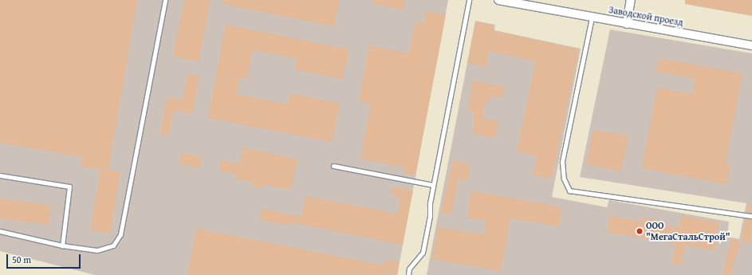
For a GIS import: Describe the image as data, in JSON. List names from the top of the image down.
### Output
{
  "streets": {
    "street": ["Заводской проезд"]
  },
  "places": ["ООО \"МегаСтальСтрой\""],
  "scale_bar": "50 m"
}
